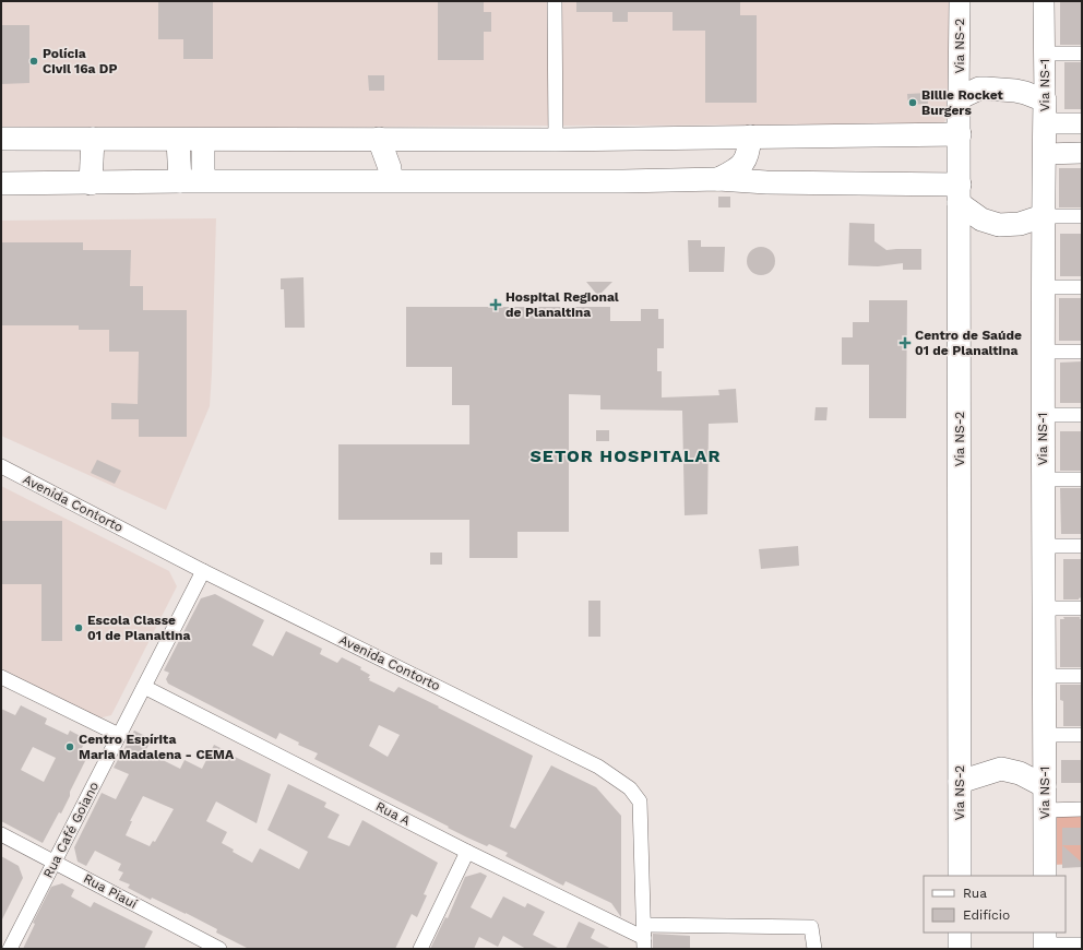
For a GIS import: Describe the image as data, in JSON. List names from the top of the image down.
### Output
{
  "streets": {
    "main road": ["Via NS-2", "Via NS-1"],
    "street": [
      "Avenida Contorto",
      "Rua A",
      "Rua Café Goiano",
      "Rua Piauí"
    ]
  },
  "crossings": [
    ["Avenida Contorto", "Rua A"],
    ["Avenida Contorto", "Rua Café Goiano"],
    ["Rua A", "Rua Café Goiano"],
    ["Rua Café Goiano", "Rua Piauí"]
  ],
  "districts": ["SETOR HOSPITALAR"],
  "places": {
    "other": [
      "Polícia Civil 16a DP",
      "Billie Rocket Burgers",
      "Escola Classe 01 de Planaltina",
      "Centro Espírita Maria Madalena - CEMA"
    ],
    "health": ["Hospital Regional de Planaltina", "Centro de Saúde 01 de Planaltina"]
  },
  "legend": ["Rua", "Edifício"]
}
